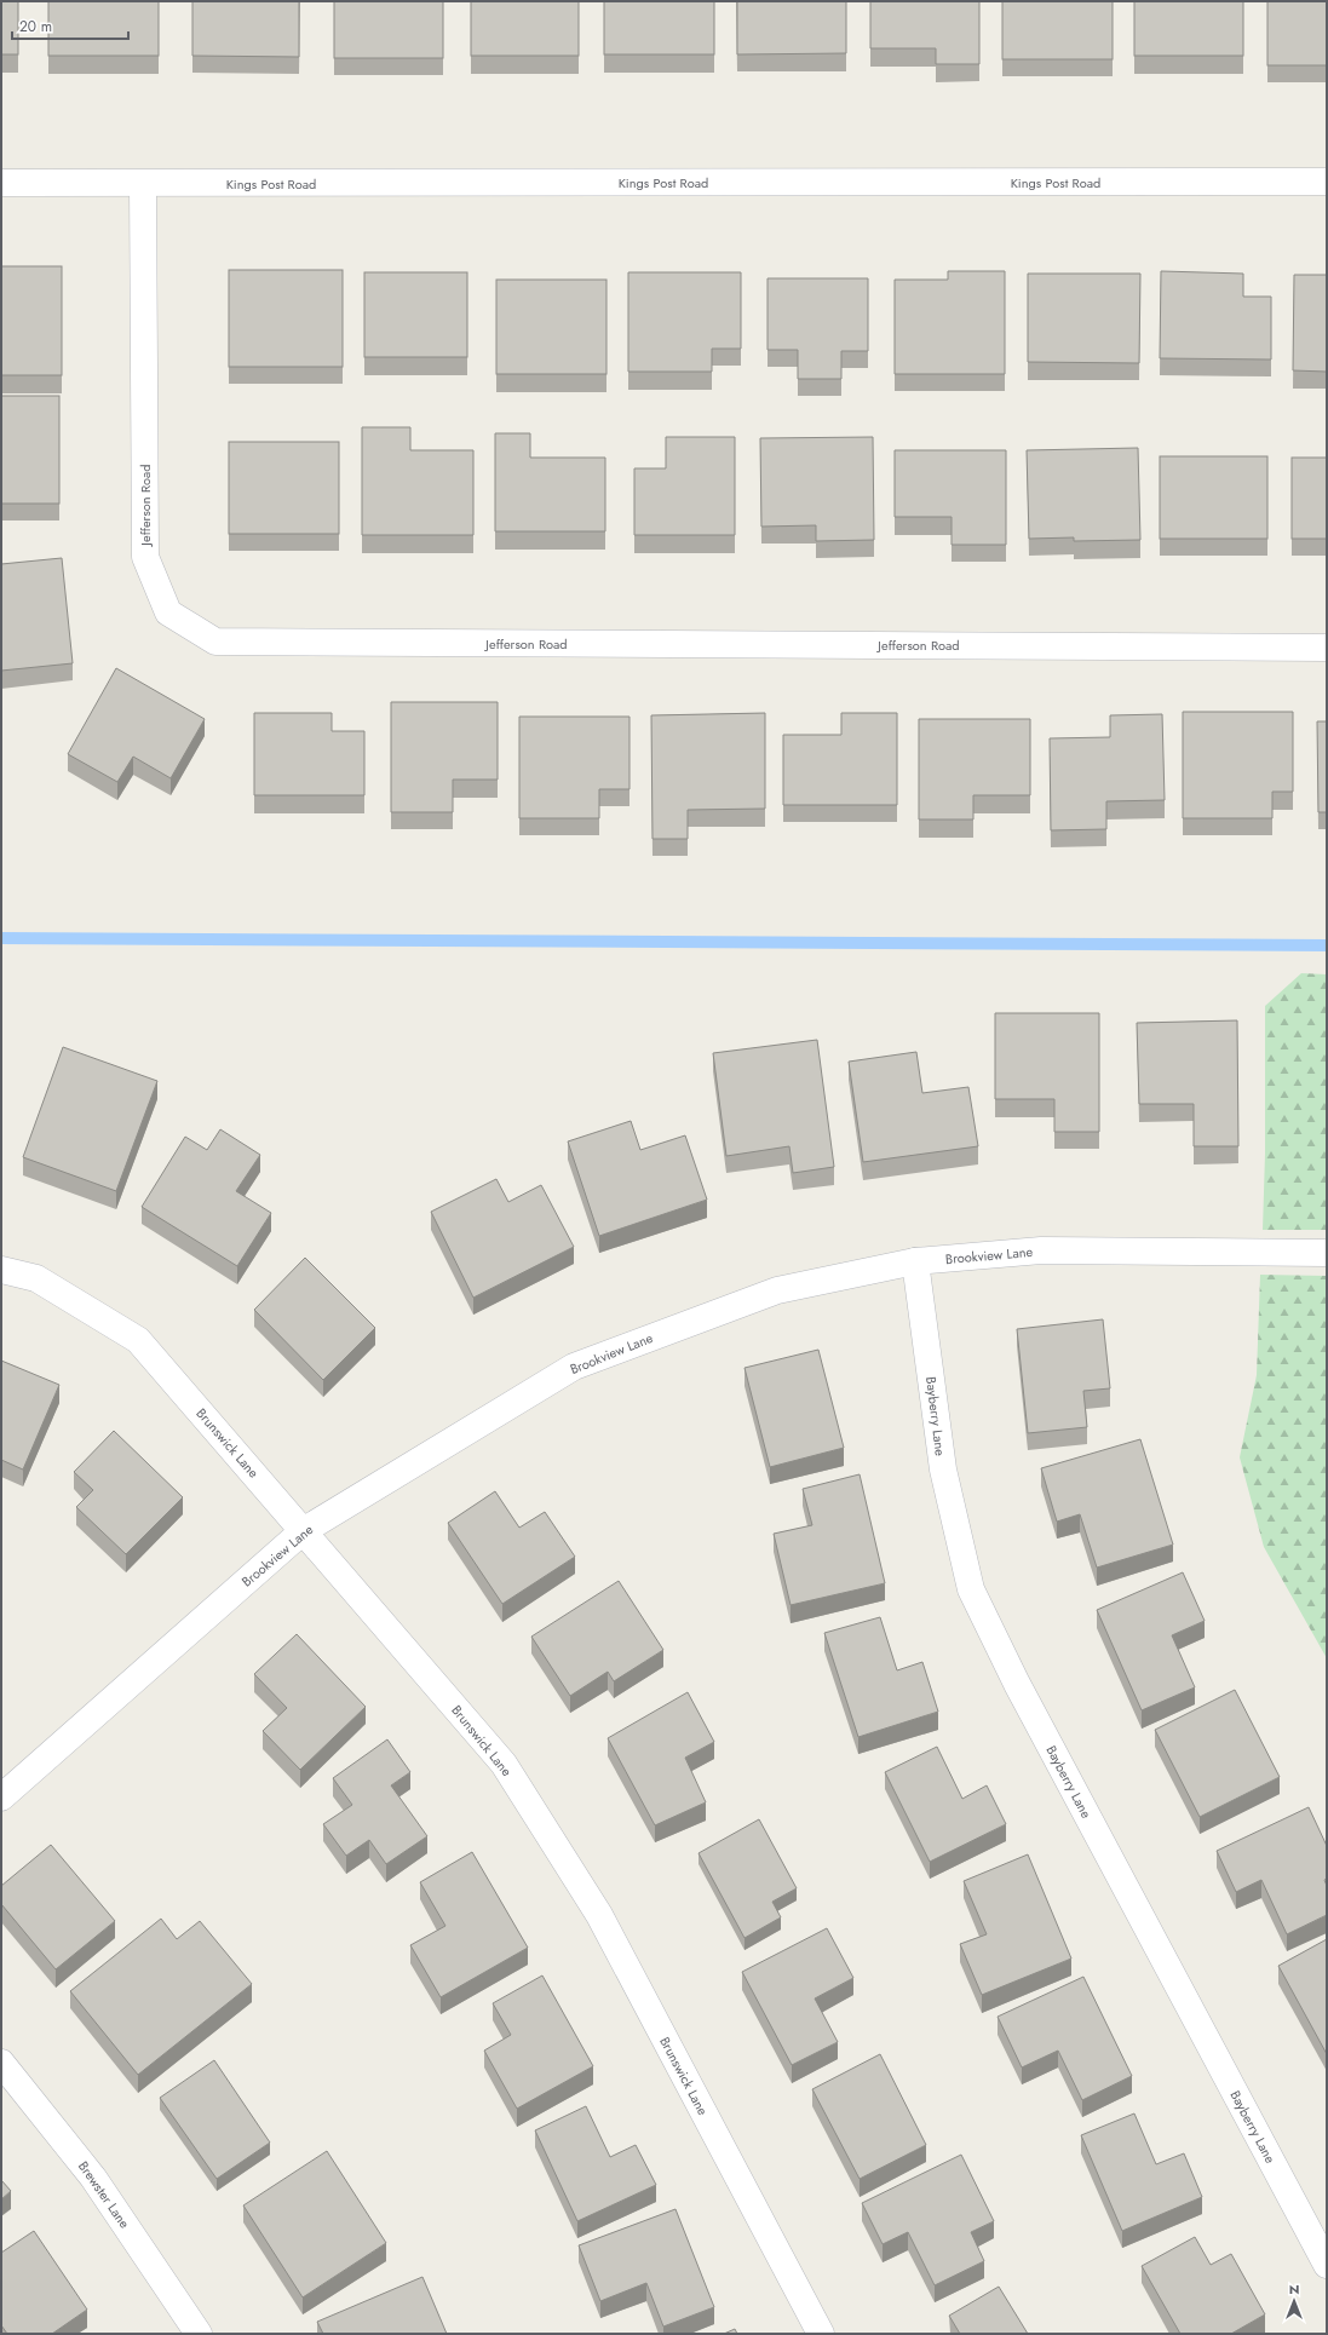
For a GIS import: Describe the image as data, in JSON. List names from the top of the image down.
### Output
{
  "streets": {
    "street": [
      "Kings Post Road",
      "Jefferson Road",
      "Brookview Lane",
      "Bayberry Lane",
      "Brunswick Lane",
      "Brewster Lane"
    ]
  },
  "crossings": [
    ["Kings Post Road", "Jefferson Road"],
    ["Brookview Lane", "Bayberry Lane"],
    ["Brookview Lane", "Brunswick Lane"]
  ],
  "scale_bar": "20 m",
  "north": "top"
}
